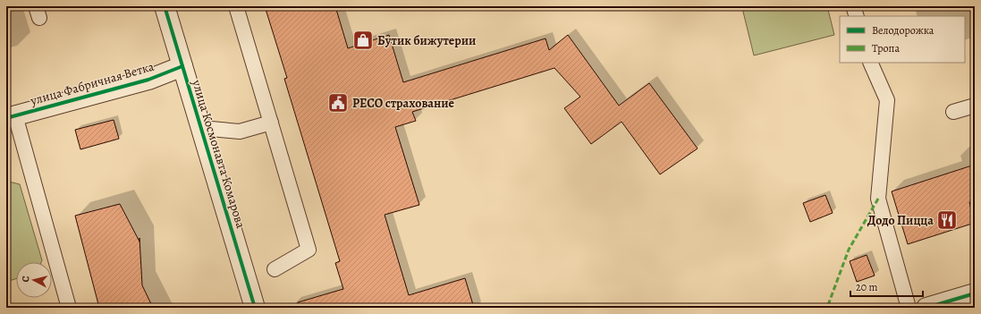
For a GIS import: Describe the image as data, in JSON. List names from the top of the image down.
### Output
{
  "streets": {
    "street": ["улица Фабричная Ветка", "улица Космонавта Комарова"]
  },
  "crossings": [
    ["улица Фабричная Ветка", "улица Космонавта Комарова"]
  ],
  "places": {
    "shop": ["Бутик бижутерии"],
    "public building": ["РЕСО страхование"],
    "restaurant": ["Додо Пицца"]
  },
  "legend": ["Велодорожка", "Тропа"],
  "scale_bar": "20 m",
  "north": "left"
}
